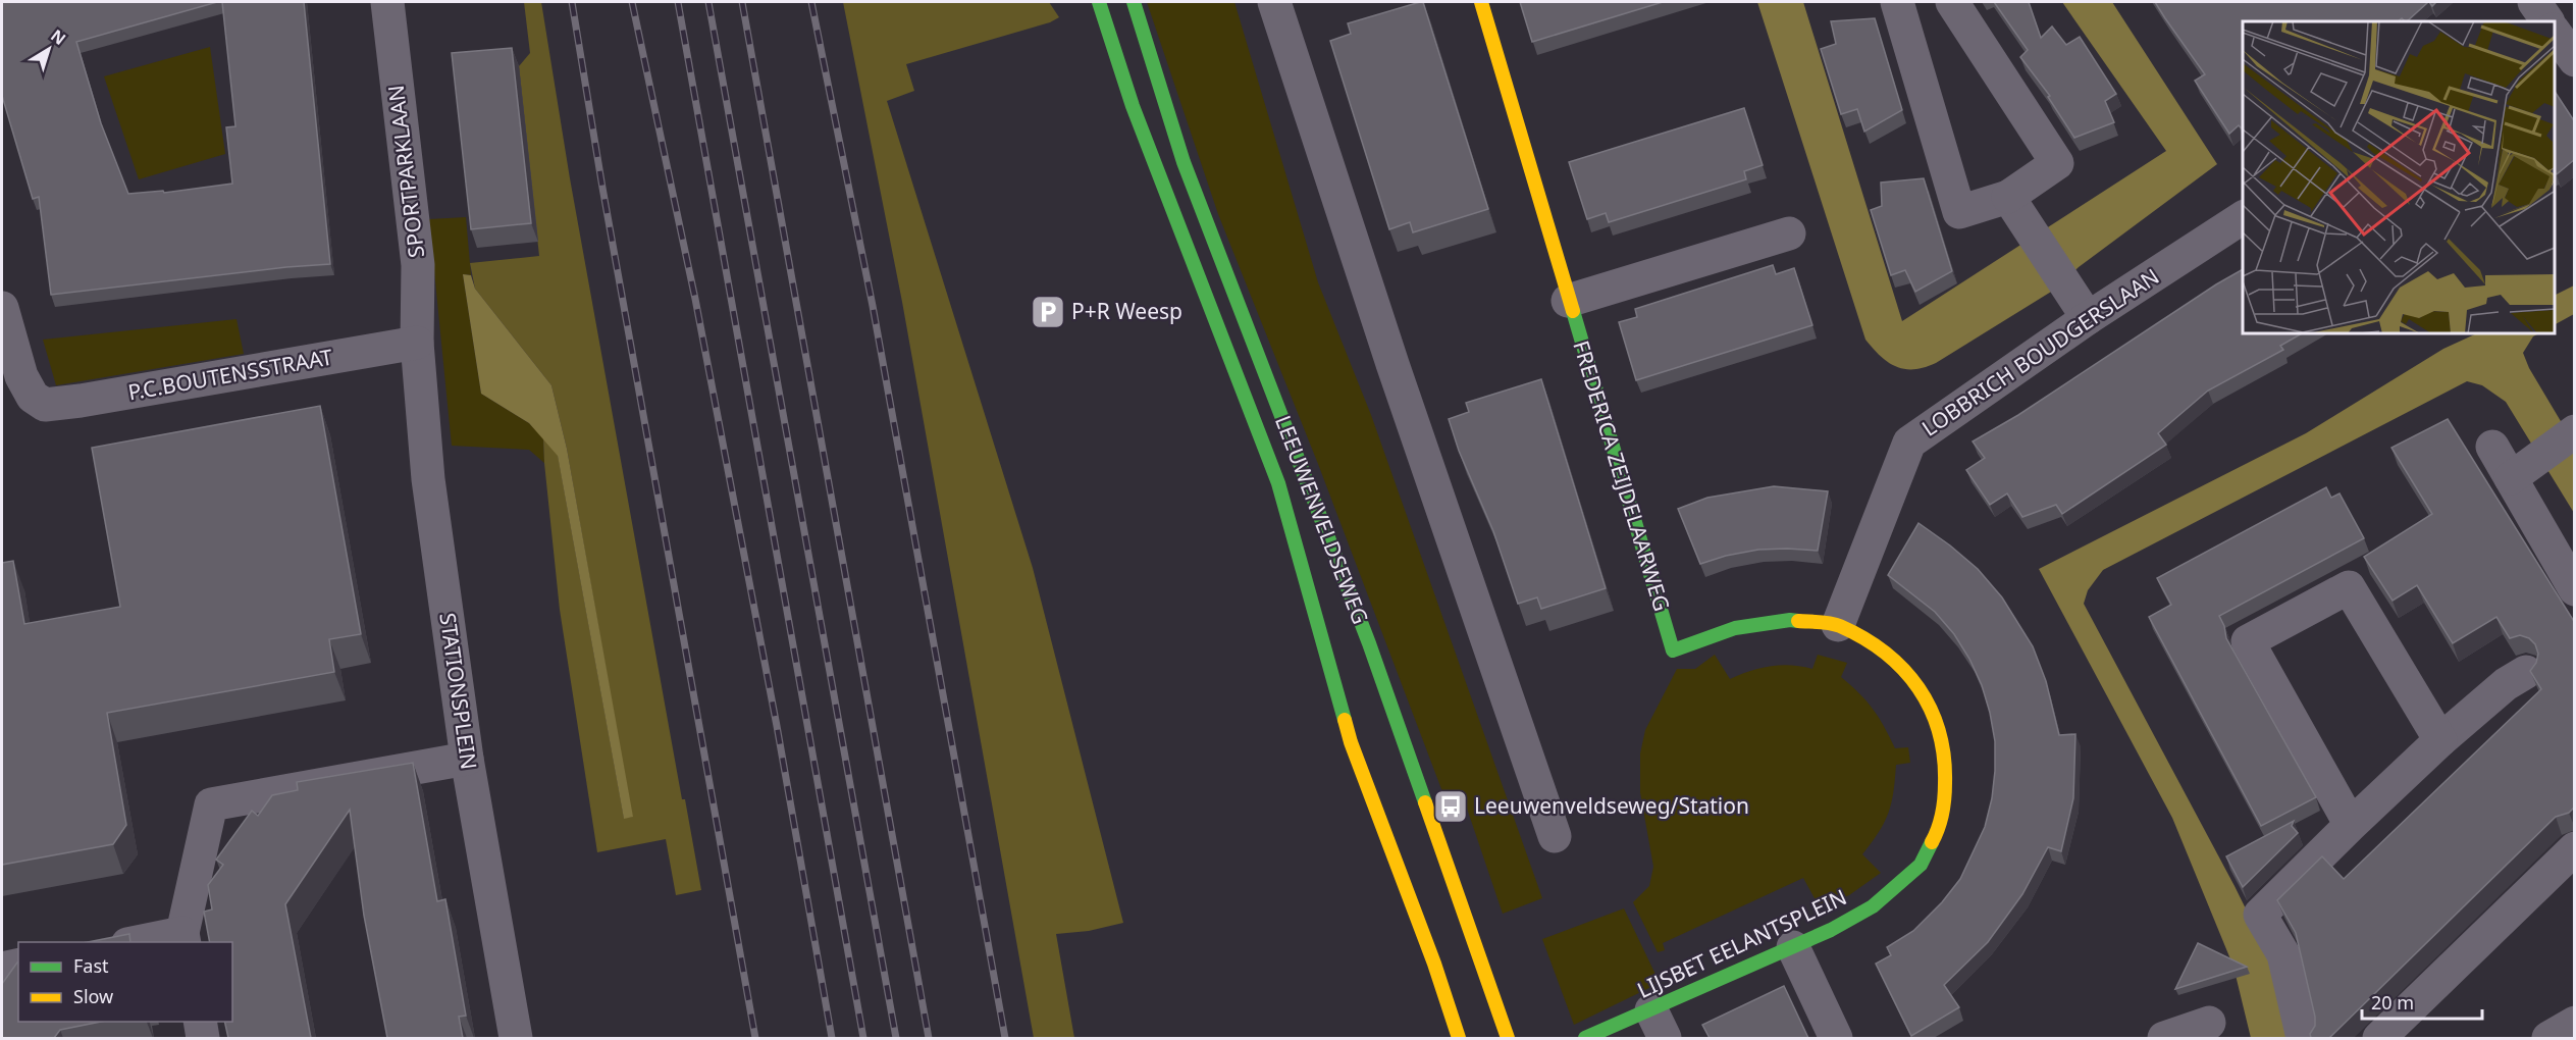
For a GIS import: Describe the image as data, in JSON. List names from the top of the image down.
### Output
{
  "streets": {
    "main road": ["FREDERICA ZEIJDELAARWEG", "LEEUWENVELDSEWEG", "LIJSBET EELANTSPLEIN"],
    "street": [
      "SPORTPARKLAAN",
      "LOBBRICH BOUDGERSLAAN",
      "P.C.BOUTENSSTRAAT",
      "STATIONSPLEIN"
    ]
  },
  "crossings": [
    ["SPORTPARKLAAN", "P.C.BOUTENSSTRAAT"],
    ["SPORTPARKLAAN", "STATIONSPLEIN"],
    ["LOBBRICH BOUDGERSLAAN", "LIJSBET EELANTSPLEIN"],
    ["P.C.BOUTENSSTRAAT", "STATIONSPLEIN"],
    ["FREDERICA ZEIJDELAARWEG", "LIJSBET EELANTSPLEIN"]
  ],
  "places": {
    "parking": ["P+R Weesp"],
    "bus stop": ["Leeuwenveldseweg/Station"]
  },
  "legend": ["Fast", "Slow"],
  "scale_bar": "20 m",
  "north": "top right"
}
